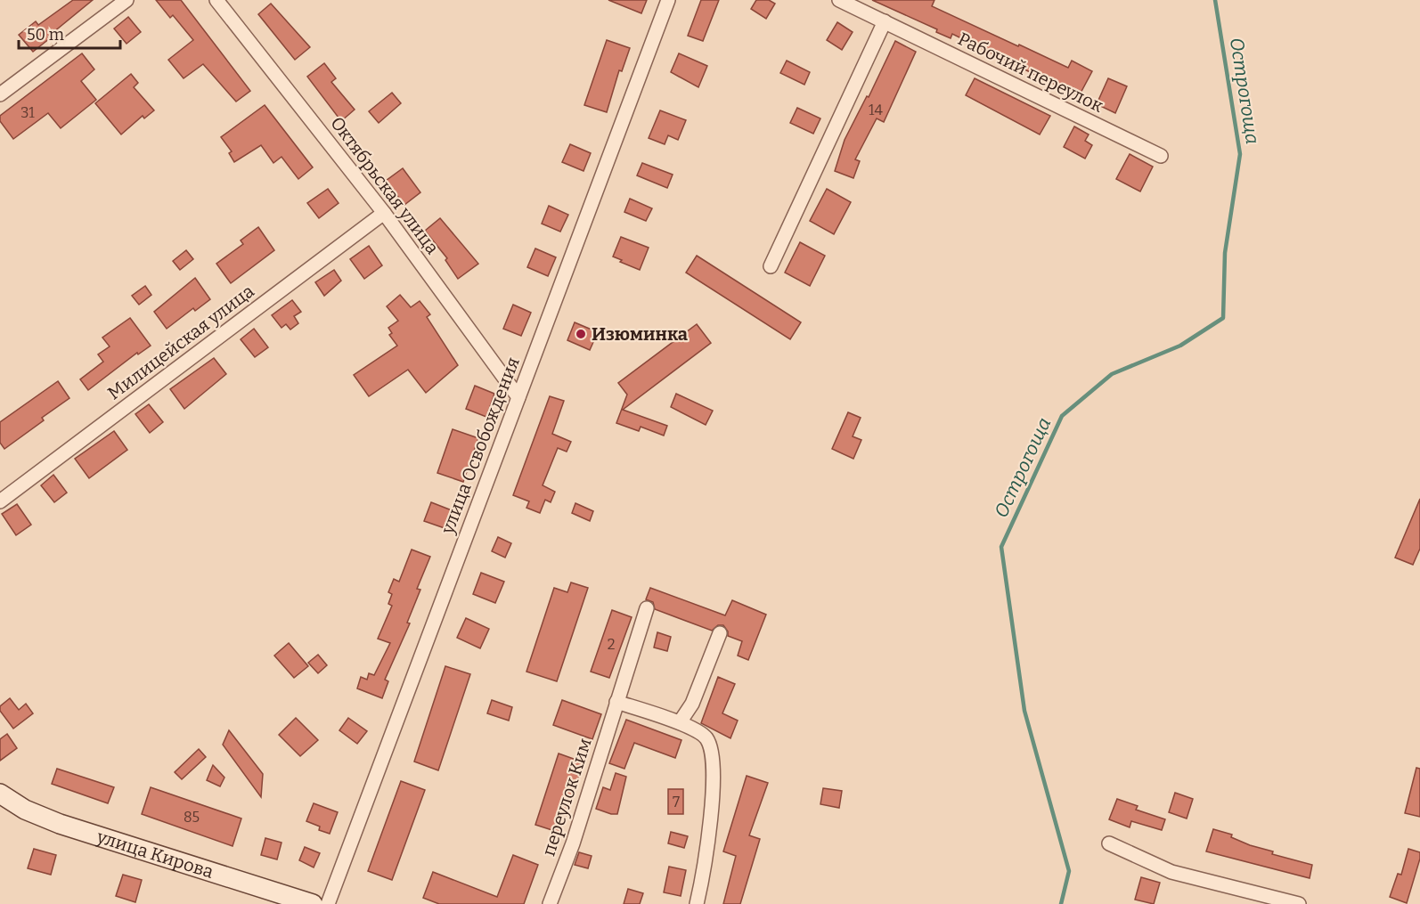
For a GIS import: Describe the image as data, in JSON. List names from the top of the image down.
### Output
{
  "streets": {
    "main road": ["улица Кирова"],
    "street": [
      "Рабочий переулок",
      "Октябрьская улица",
      "Милицейская улица",
      "улица Освобождения",
      "переулок Ким"
    ]
  },
  "crossings": [
    ["Октябрьская улица", "Милицейская улица"],
    ["Октябрьская улица", "улица Освобождения"]
  ],
  "water": ["Острогоща"],
  "places": ["Изюминка"],
  "house_numbers": [
    "14",
    "31",
    "2",
    "7",
    "85"
  ],
  "scale_bar": "50 m"
}
